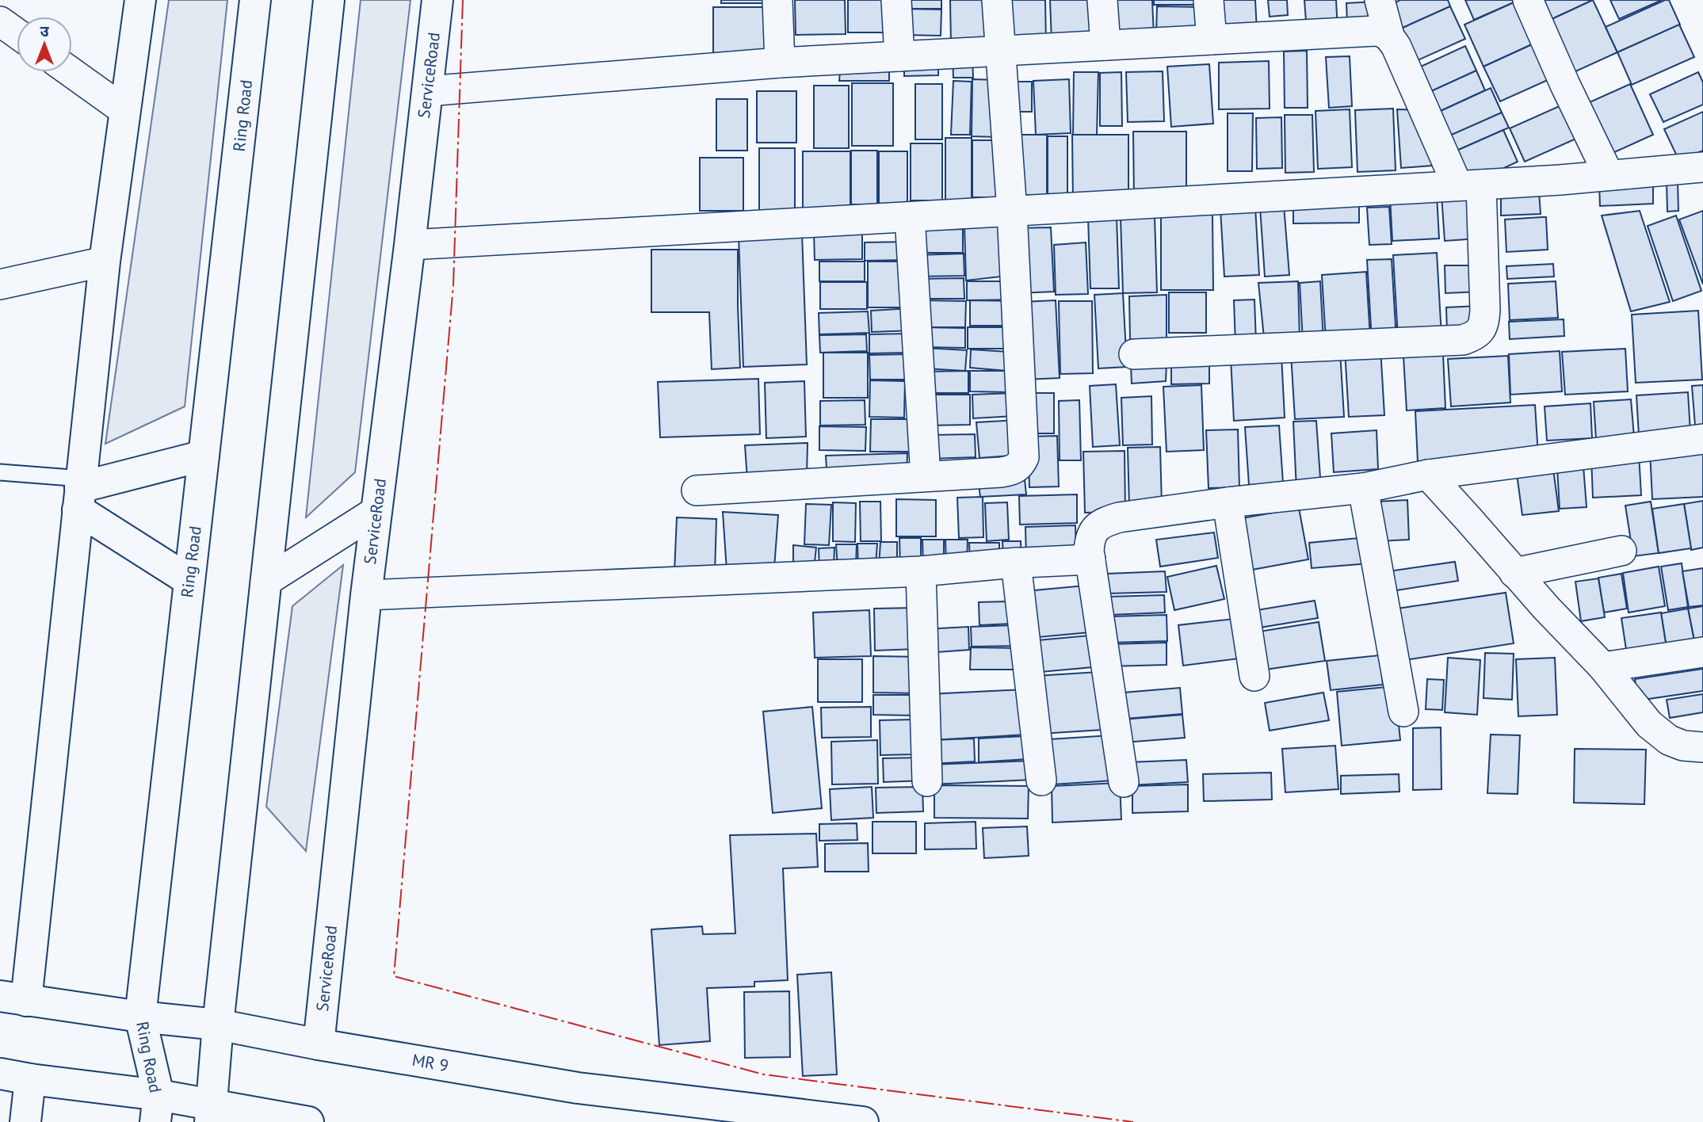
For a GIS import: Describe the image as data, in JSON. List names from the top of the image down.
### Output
{
  "streets": {
    "street": ["ServiceRoad", "Ring Road", "MR 9"]
  },
  "crossings": [
    ["ServiceRoad", "MR 9"],
    ["Ring Road", "MR 9"]
  ],
  "north": "top"
}
